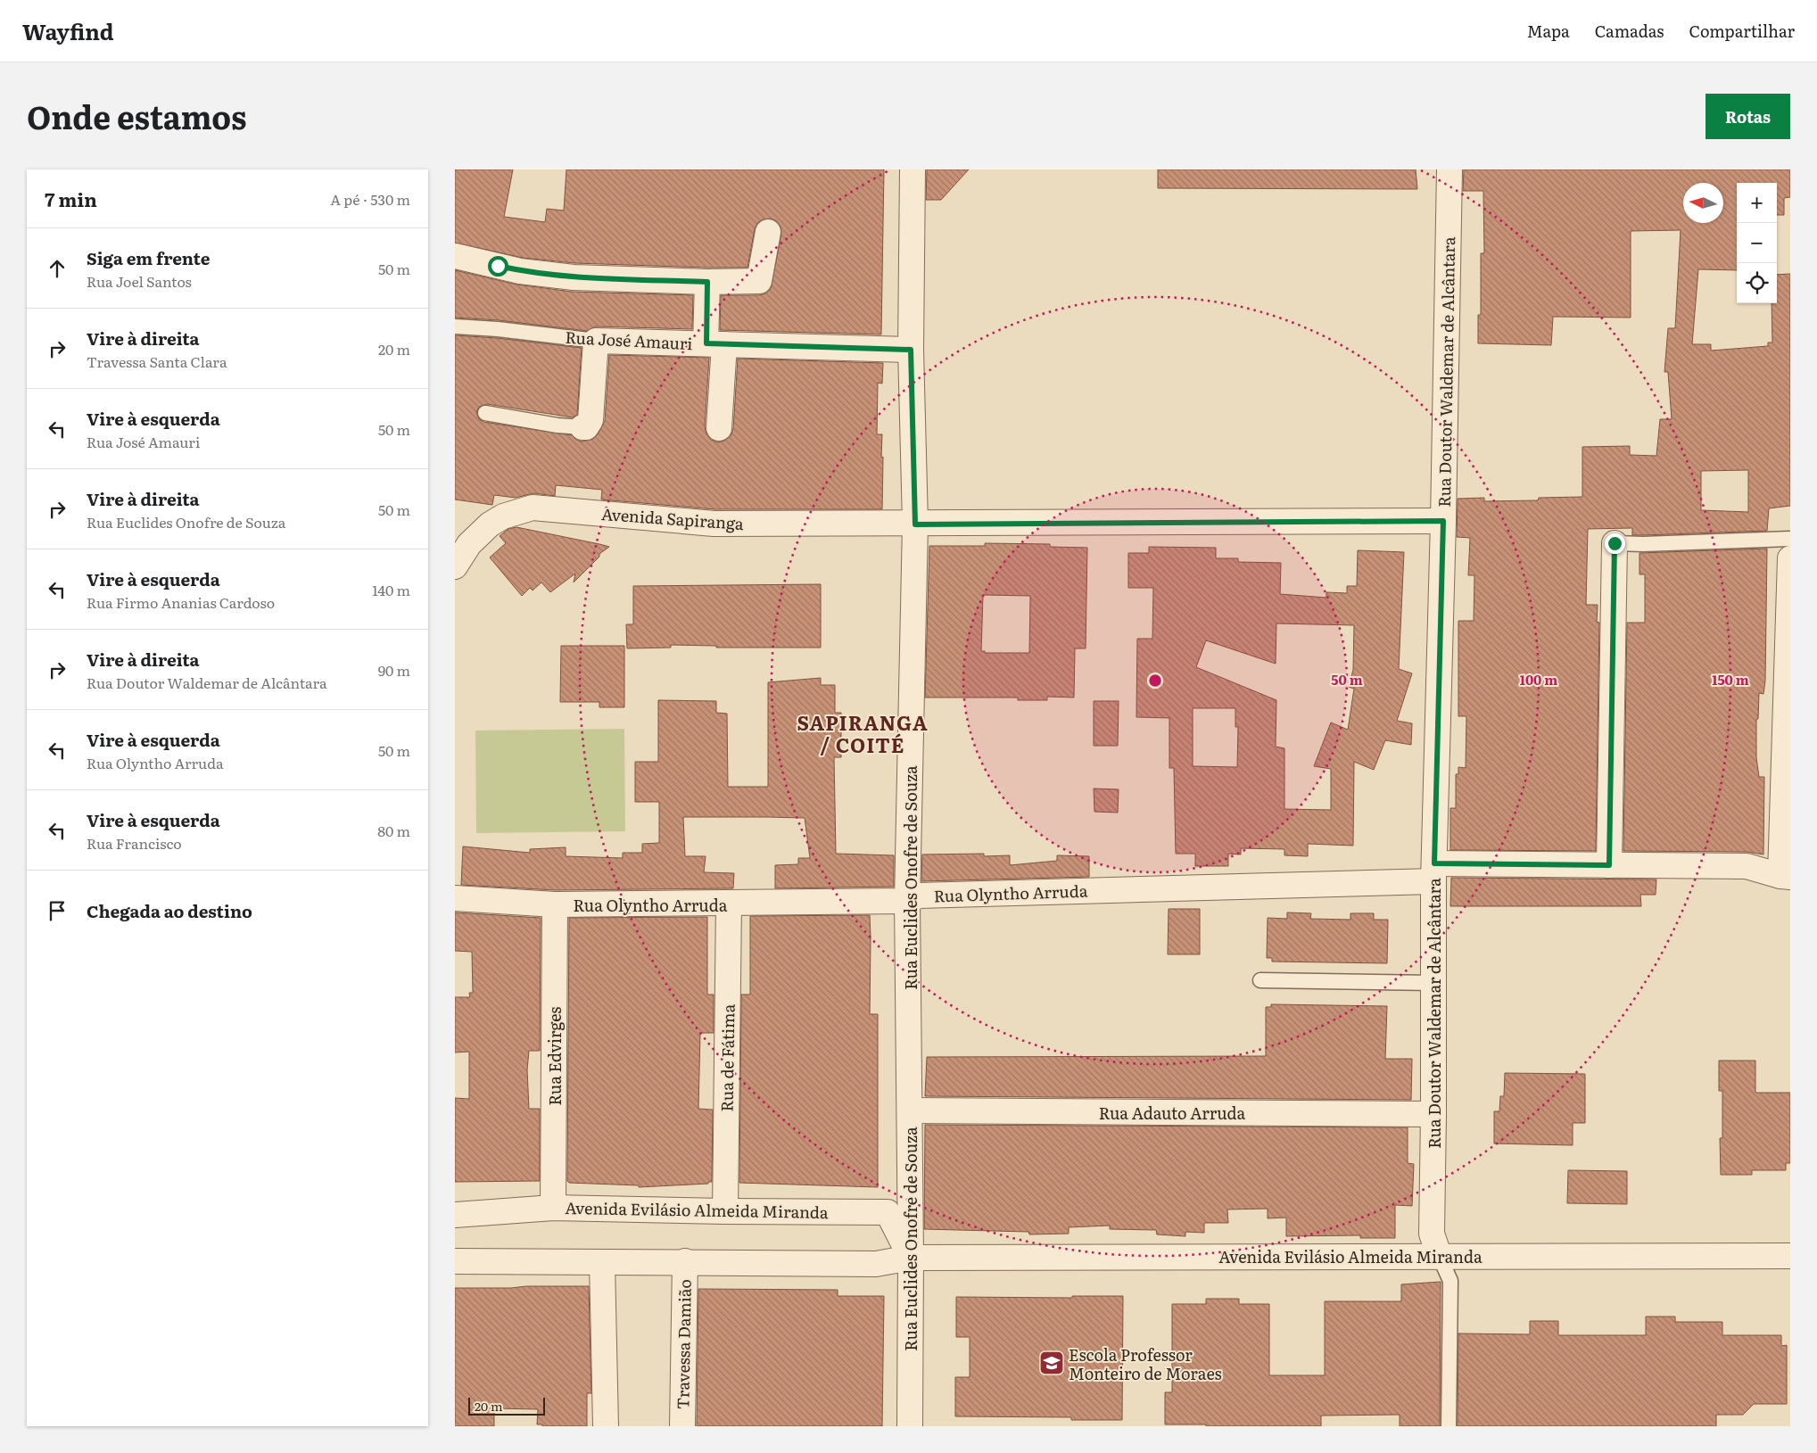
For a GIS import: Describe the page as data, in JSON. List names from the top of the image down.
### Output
{
  "streets": {
    "street": [
      "Rua José Amauri",
      "Rua Doutor Waldemar de Alcântara",
      "Avenida Sapiranga",
      "Rua Euclides Onofre de Souza",
      "Rua Olyntho Arruda",
      "Rua Edvirges",
      "Rua de Fátima",
      "Rua Adauto Arruda",
      "Avenida Evilásio Almeida Miranda",
      "Travessa Damião"
    ]
  },
  "crossings": [
    ["Rua José Amauri", "Rua Euclides Onofre de Souza"],
    ["Rua Doutor Waldemar de Alcântara", "Avenida Sapiranga"],
    ["Rua Doutor Waldemar de Alcântara", "Rua Olyntho Arruda"],
    ["Rua Doutor Waldemar de Alcântara", "Rua Adauto Arruda"],
    ["Rua Doutor Waldemar de Alcântara", "Avenida Evilásio Almeida Miranda"],
    ["Avenida Sapiranga", "Rua Euclides Onofre de Souza"],
    ["Rua Euclides Onofre de Souza", "Rua Olyntho Arruda"],
    ["Rua Euclides Onofre de Souza", "Rua Adauto Arruda"],
    ["Rua Euclides Onofre de Souza", "Avenida Evilásio Almeida Miranda"],
    ["Rua Olyntho Arruda", "Rua Edvirges"],
    ["Rua Olyntho Arruda", "Rua de Fátima"],
    ["Rua Edvirges", "Avenida Evilásio Almeida Miranda"],
    ["Rua de Fátima", "Avenida Evilásio Almeida Miranda"],
    ["Avenida Evilásio Almeida Miranda", "Travessa Damião"]
  ],
  "districts": ["SAPIRANGA / COITÉ"],
  "places": {
    "school or university": ["Escola Professor Monteiro de Moraes"]
  },
  "scale_bar": "20 m",
  "north": "left",
  "page": {
    "header": "Wayfind",
    "nav": ["Mapa", "Camadas", "Compartilhar"],
    "title": "Onde estamos",
    "buttons": "Rotas",
    "heading": ["7 min", "A pé · 530 m"],
    "map_buttons": ["+", "−"],
    "list": [
      ["Siga em frente", "Rua Joel Santos", "50 m"],
      ["Vire à direita", "Travessa Santa Clara", "20 m"],
      ["Vire à esquerda", "Rua José Amauri", "50 m"],
      ["Vire à direita", "Rua Euclides Onofre de Souza", "50 m"],
      ["Vire à esquerda", "Rua Firmo Ananias Cardoso", "140 m"],
      ["Vire à direita", "Rua Doutor Waldemar de Alcântara", "90 m"],
      ["Vire à esquerda", "Rua Olyntho Arruda", "50 m"],
      ["Vire à esquerda", "Rua Francisco", "80 m"],
      "Chegada ao destino"
    ],
    "scale": "20 m"
  },
  "rings": ["50 m", "100 m", "150 m"]
}
